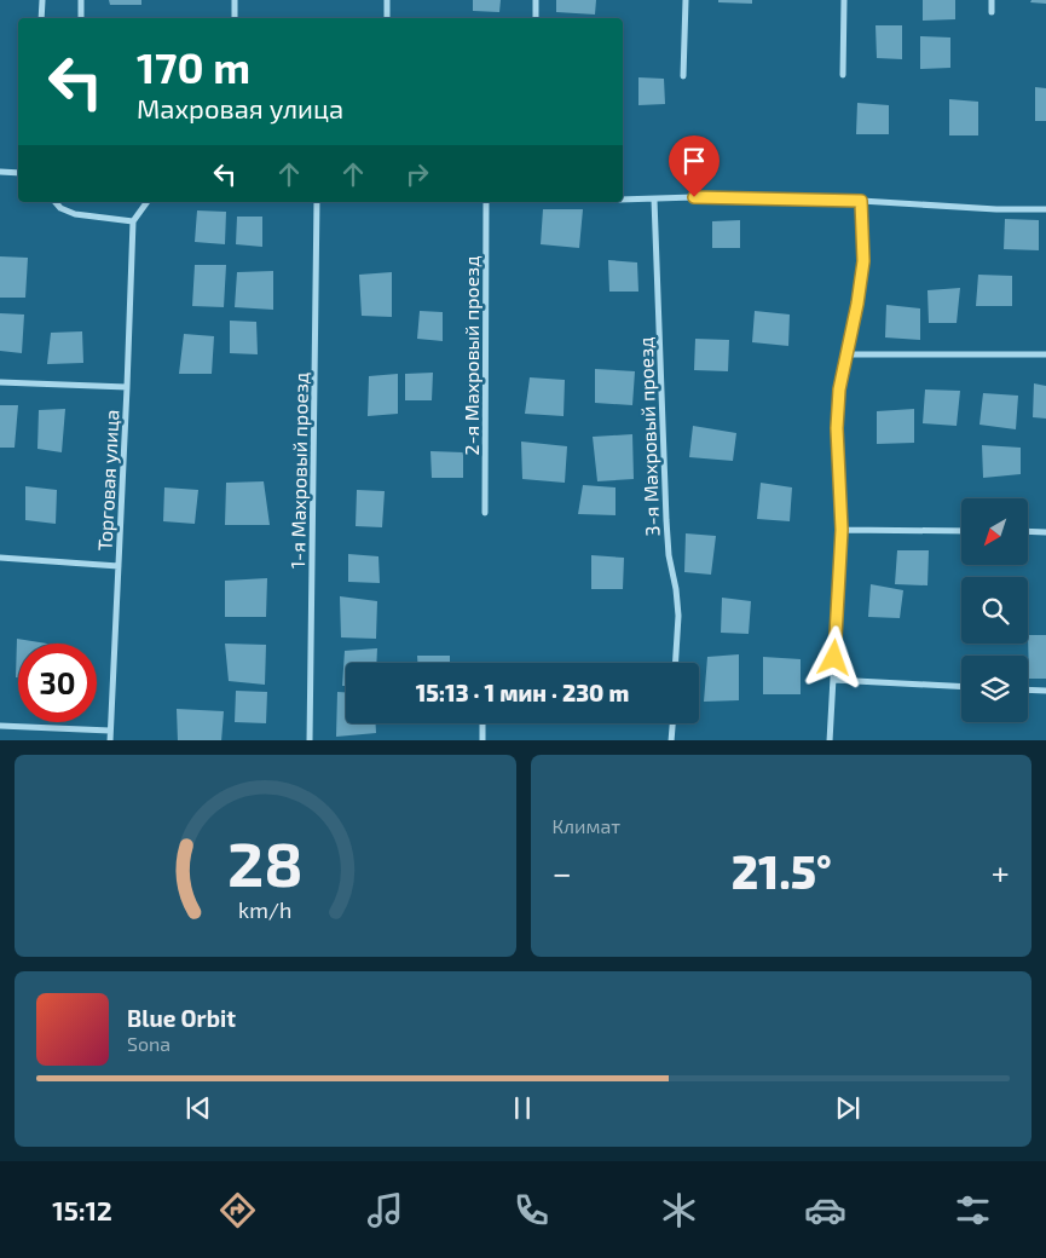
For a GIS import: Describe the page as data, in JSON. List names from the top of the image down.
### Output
{
  "streets": {
    "street": [
      "2-я Махровый проезд",
      "3-я Махровый проезд",
      "1-я Махровый проезд",
      "Торговая улица"
    ]
  },
  "north": "bottom left",
  "page": {
    "turn": ["170 m", "Махровая улица"],
    "limit": "30",
    "trip": "15:13 · 1 мин · 230 m",
    "tile": "Климат",
    "heat": ["−", "21.5°", "+"],
    "song": ["Blue Orbit", "Sona"],
    "tabs": "15:12",
    "gauge": ["28", "km/h"]
  }
}
